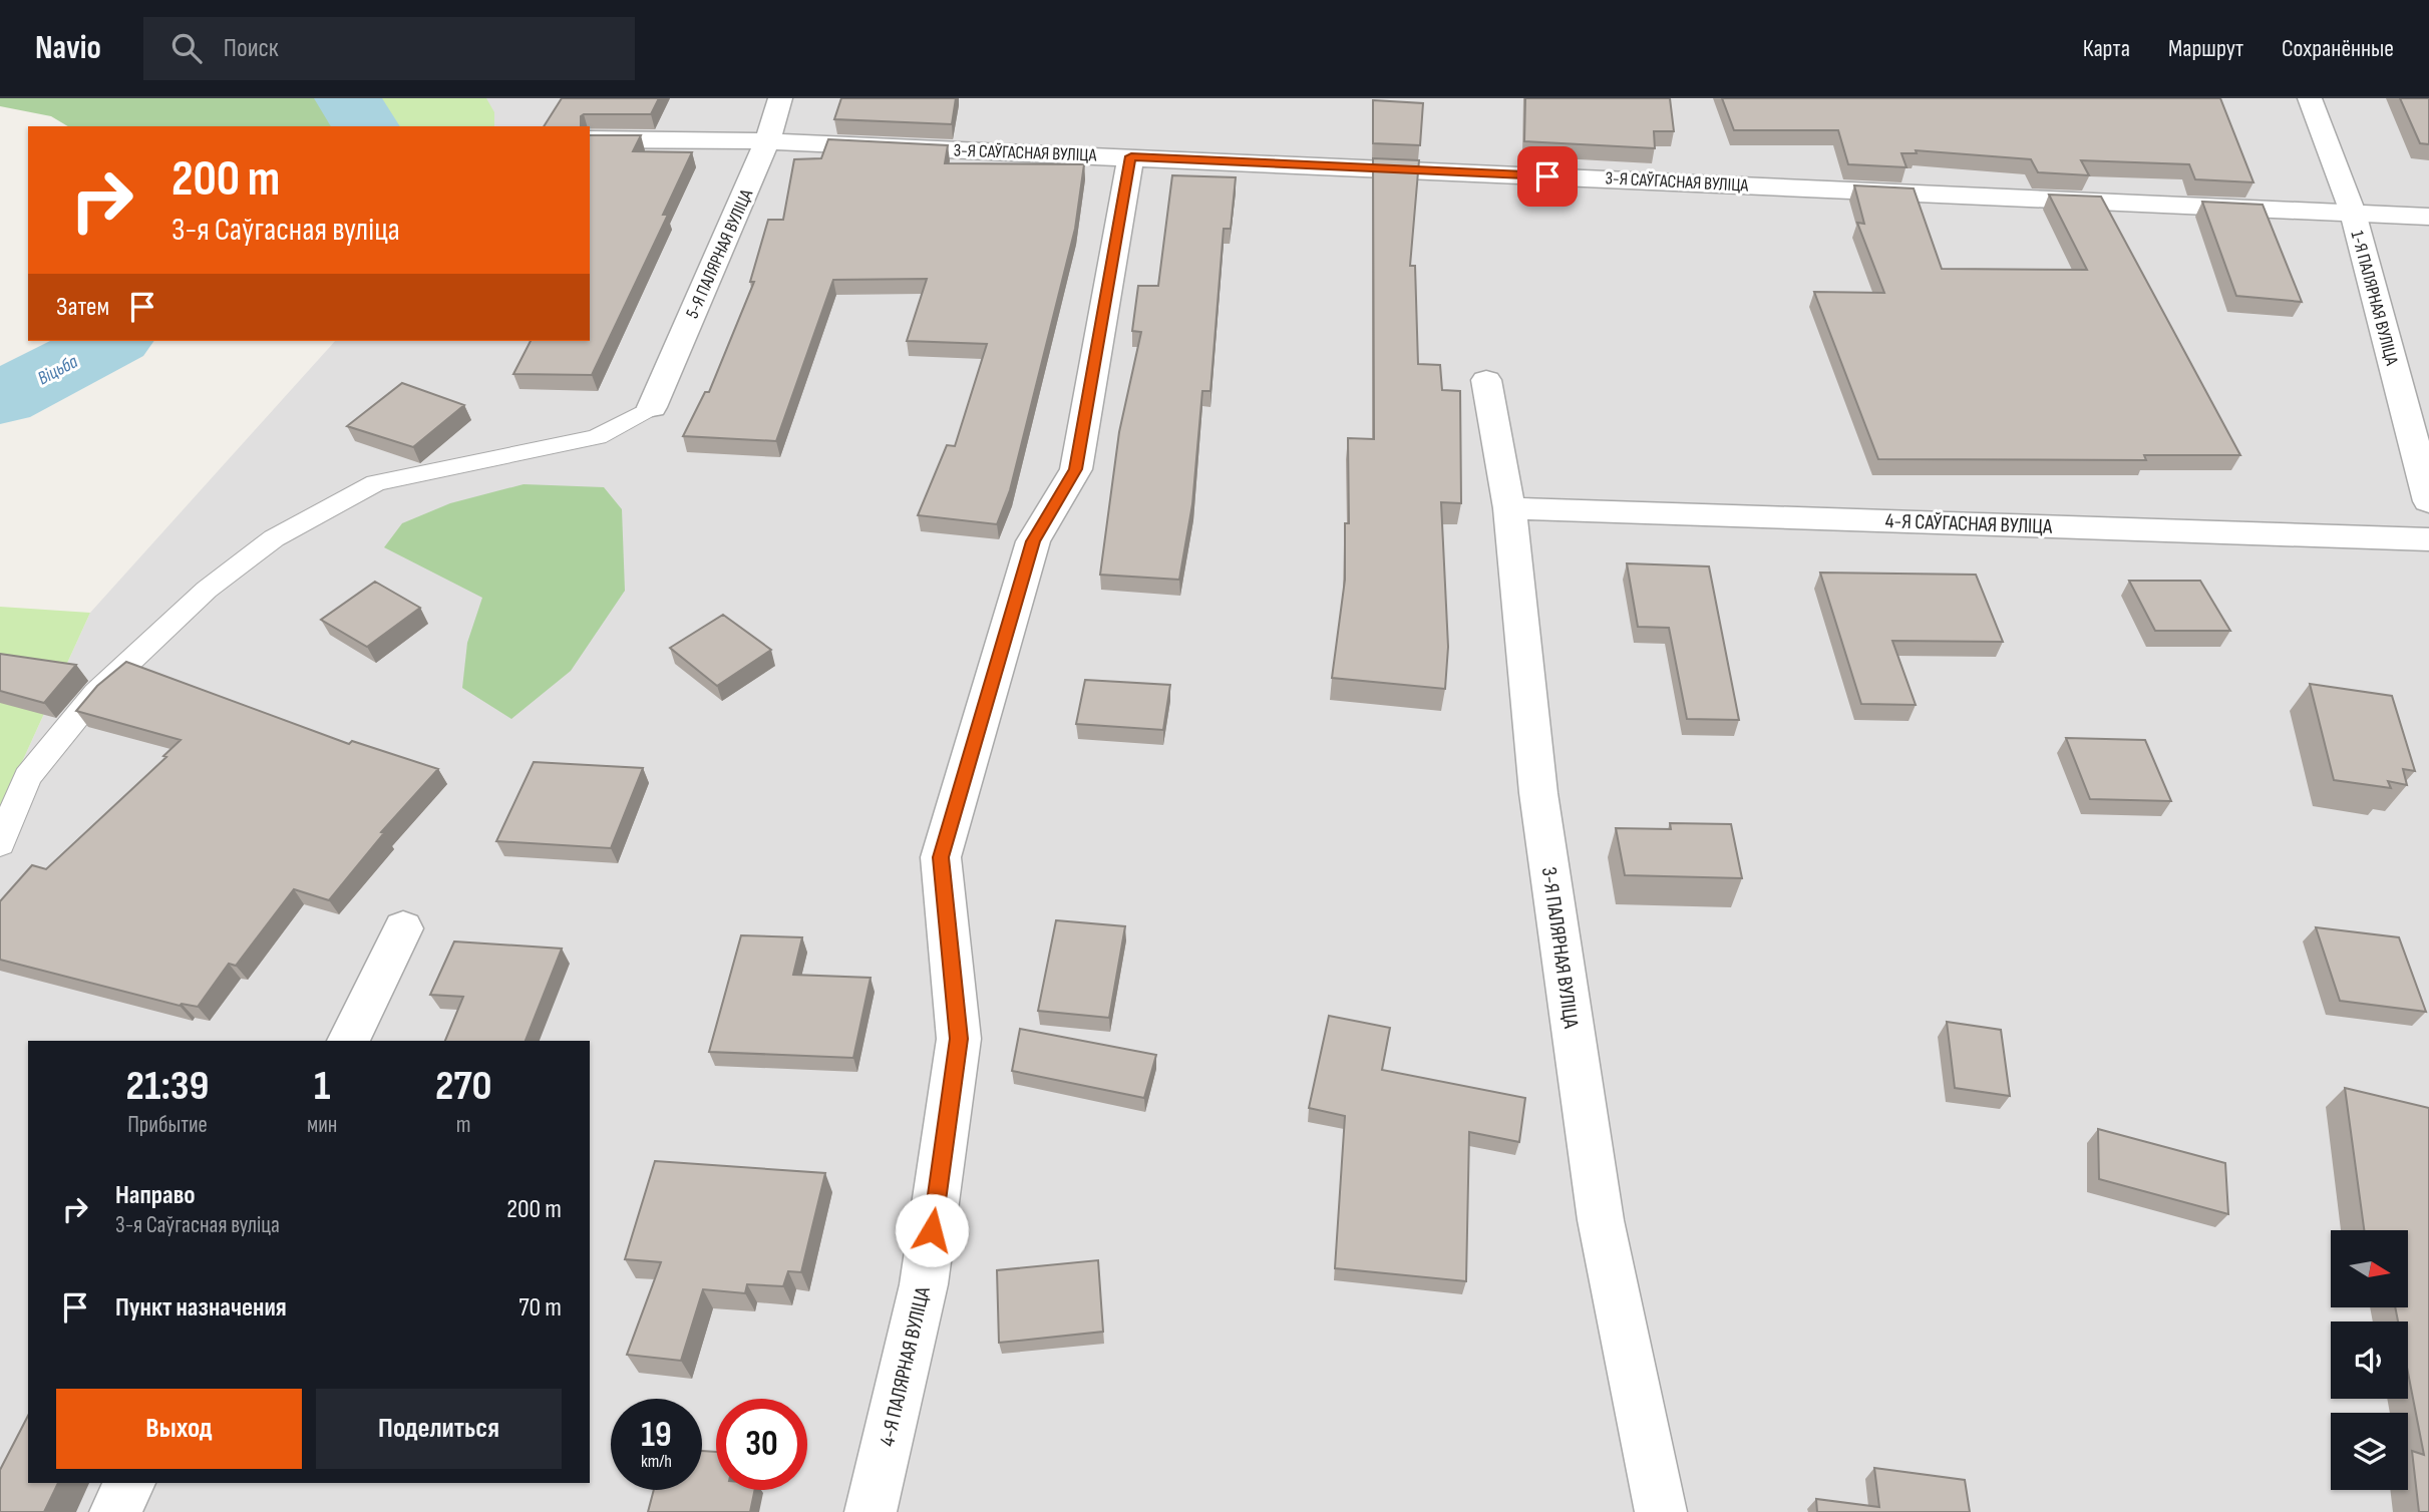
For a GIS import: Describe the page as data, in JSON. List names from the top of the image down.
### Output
{
  "streets": {
    "street": [
      "3-Я САЎГАСНАЯ ВУЛІЦА",
      "5-Я ПАЛЯРНАЯ ВУЛІЦА",
      "1-Я ПАЛЯРНАЯ ВУЛІЦА",
      "4-Я САЎГАСНАЯ ВУЛІЦА",
      "3-Я ПАЛЯРНАЯ ВУЛІЦА",
      "4-Я ПАЛЯРНАЯ ВУЛІЦА"
    ]
  },
  "crossings": [
    ["3-Я САЎГАСНАЯ ВУЛІЦА", "5-Я ПАЛЯРНАЯ ВУЛІЦА"],
    ["3-Я САЎГАСНАЯ ВУЛІЦА", "1-Я ПАЛЯРНАЯ ВУЛІЦА"],
    ["3-Я САЎГАСНАЯ ВУЛІЦА", "4-Я ПАЛЯРНАЯ ВУЛІЦА"],
    ["4-Я САЎГАСНАЯ ВУЛІЦА", "3-Я ПАЛЯРНАЯ ВУЛІЦА"]
  ],
  "water": ["Віцьба"],
  "north": "right",
  "page": {
    "header": "Navio",
    "search": "Поиск",
    "nav": ["Карта", "Маршрут", "Сохранённые"],
    "turn": ["200 m", "3-я Саўгасная вуліца"],
    "then": "Затем",
    "eta": [
      "21:39",
      "Прибытие",
      "1",
      "мин",
      "270",
      "m"
    ],
    "list": [
      {
        "name": "Направо",
        "note": "3-я Саўгасная вуліца",
        "value": "200 m"
      },
      {
        "name": "Пункт назначения",
        "value": "70 m"
      }
    ],
    "buttons": ["Выход", "Поделиться"],
    "speed": "19 km/h",
    "limit": "30"
  }
}
